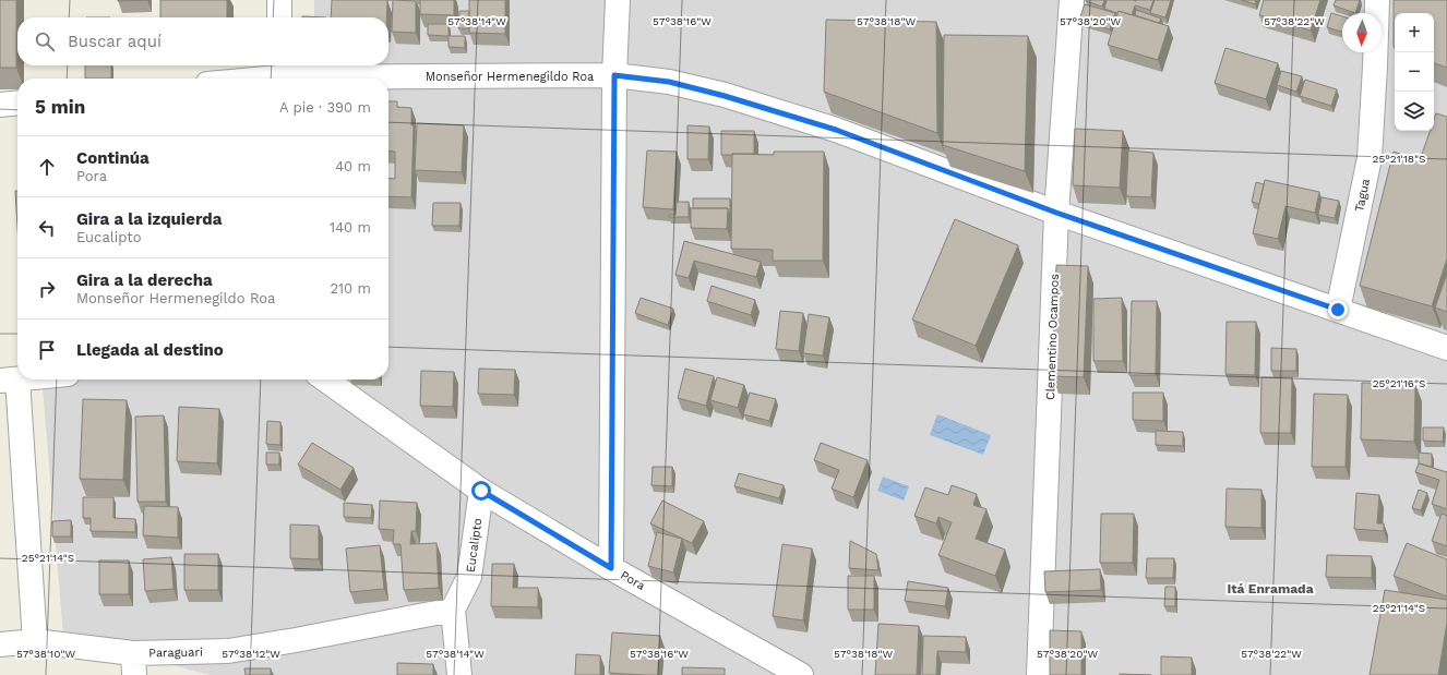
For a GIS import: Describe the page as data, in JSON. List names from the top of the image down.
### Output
{
  "streets": {
    "street": [
      "Monseñor Hermenegildo Roa",
      "Tagua",
      "Clementino Ocampos",
      "Eucalipto",
      "Pora",
      "Paraguari"
    ]
  },
  "crossings": [
    ["Monseñor Hermenegildo Roa", "Tagua"],
    ["Monseñor Hermenegildo Roa", "Clementino Ocampos"],
    ["Eucalipto", "Pora"],
    ["Eucalipto", "Paraguari"]
  ],
  "districts": ["Itá Enramada"],
  "north": "bottom",
  "page": {
    "map_buttons": ["+", "−"],
    "search": "Buscar aquí",
    "heading": ["5 min", "A pie · 390 m"],
    "list": [
      ["Continúa", "Pora", "40 m"],
      ["Gira a la izquierda", "Eucalipto", "140 m"],
      ["Gira a la derecha", "Monseñor Hermenegildo Roa", "210 m"],
      "Llegada al destino"
    ]
  },
  "coordinates": [
    "57°38'14\"W",
    "57°38'16\"W",
    "57°38'18\"W",
    "57°38'20\"W",
    "57°38'22\"W",
    "25°21'18\"S",
    "25°21'16\"S",
    "25°21'14\"S",
    "57°38'10\"W",
    "57°38'12\"W"
  ]
}
